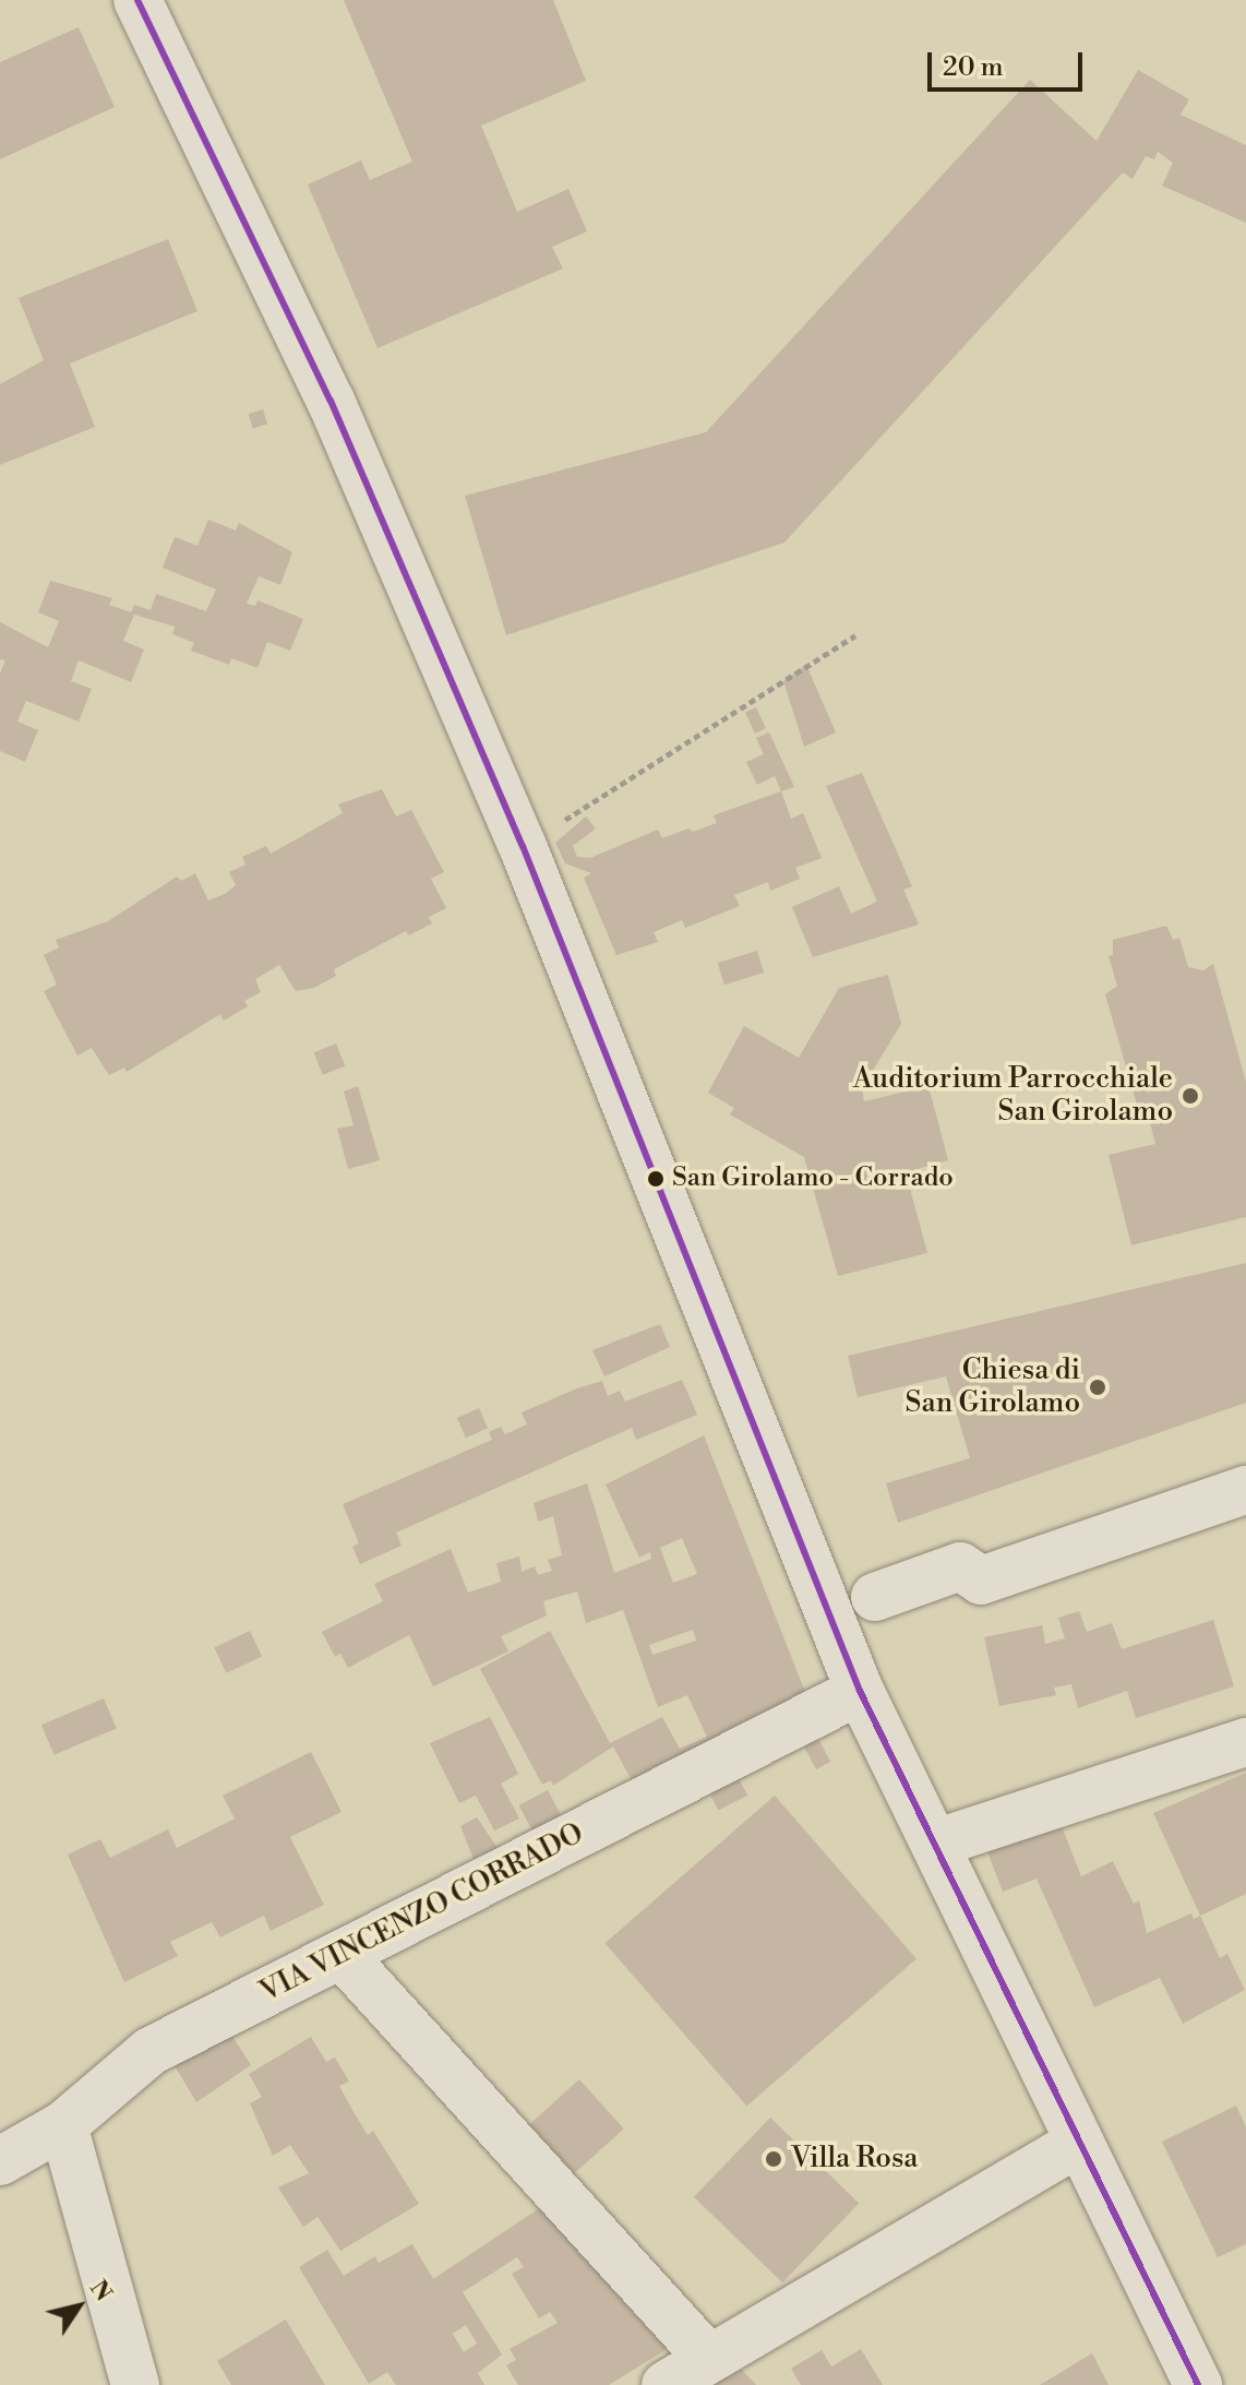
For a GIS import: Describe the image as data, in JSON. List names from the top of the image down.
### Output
{
  "streets": {
    "street": ["VIA VINCENZO CORRADO"]
  },
  "places": [
    "Auditorium Parrocchiale San Girolamo",
    "San Girolamo - Corrado",
    "Chiesa di San Girolamo",
    "Villa Rosa"
  ],
  "scale_bar": "20 m",
  "north": "top right"
}
